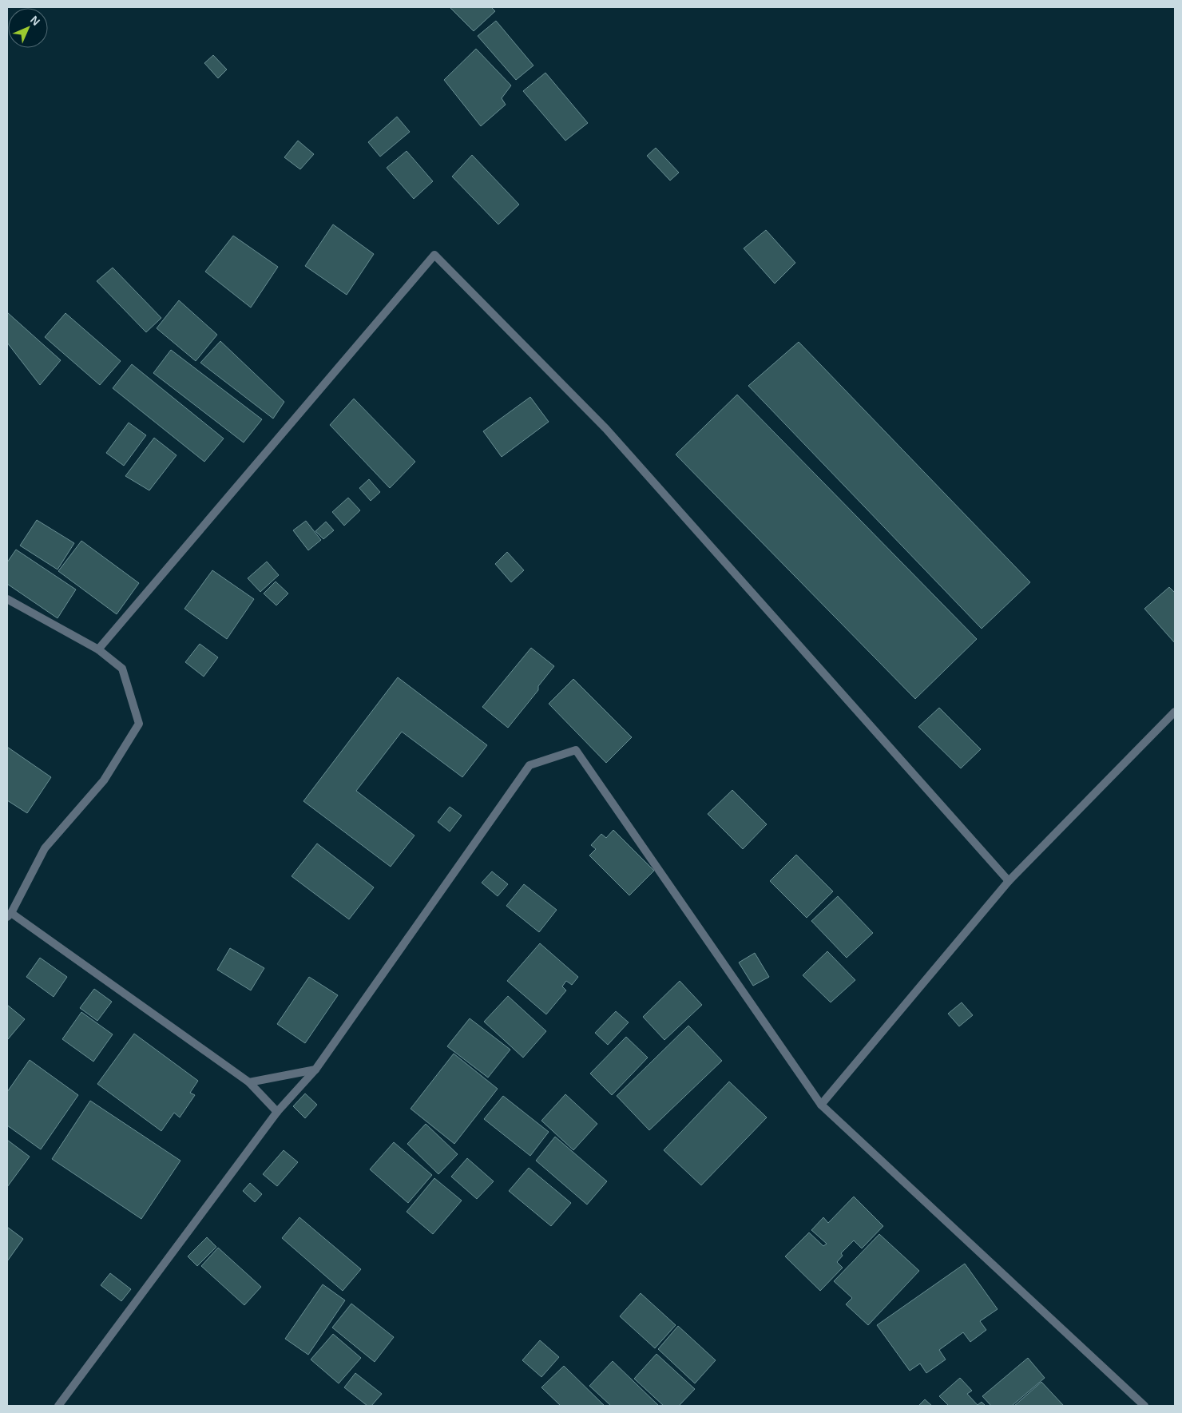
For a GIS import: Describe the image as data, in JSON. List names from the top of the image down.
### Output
{
  "north": "top right"
}
